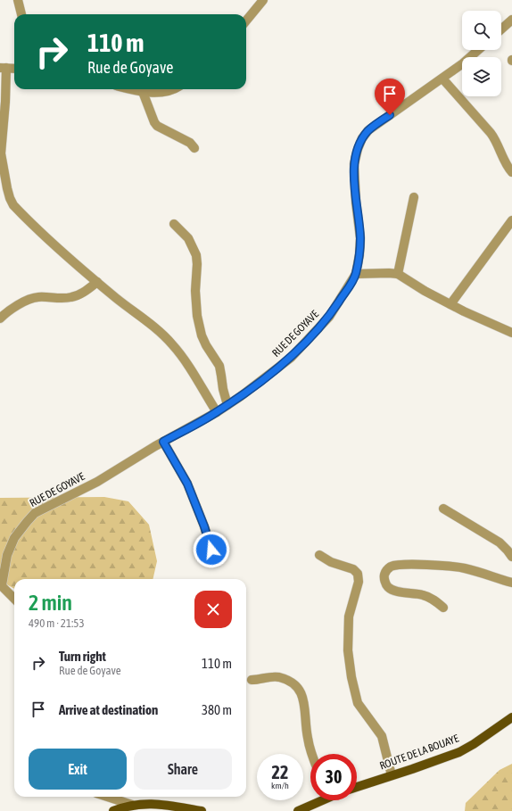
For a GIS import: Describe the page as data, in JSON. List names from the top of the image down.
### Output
{
  "streets": {
    "main road": ["ROUTE DE LA BOUAYE"],
    "street": ["RUE DE GOYAVE"]
  },
  "page": {
    "turn": ["110 m", "Rue de Goyave"],
    "heading": ["2 min", "490 m · 21:53"],
    "list": [
      {
        "name": "Turn right",
        "note": "Rue de Goyave",
        "value": "110 m"
      },
      {
        "name": "Arrive at destination",
        "value": "380 m"
      }
    ],
    "buttons": ["Exit", "Share"],
    "speed": "22 km/h",
    "limit": "30"
  }
}
